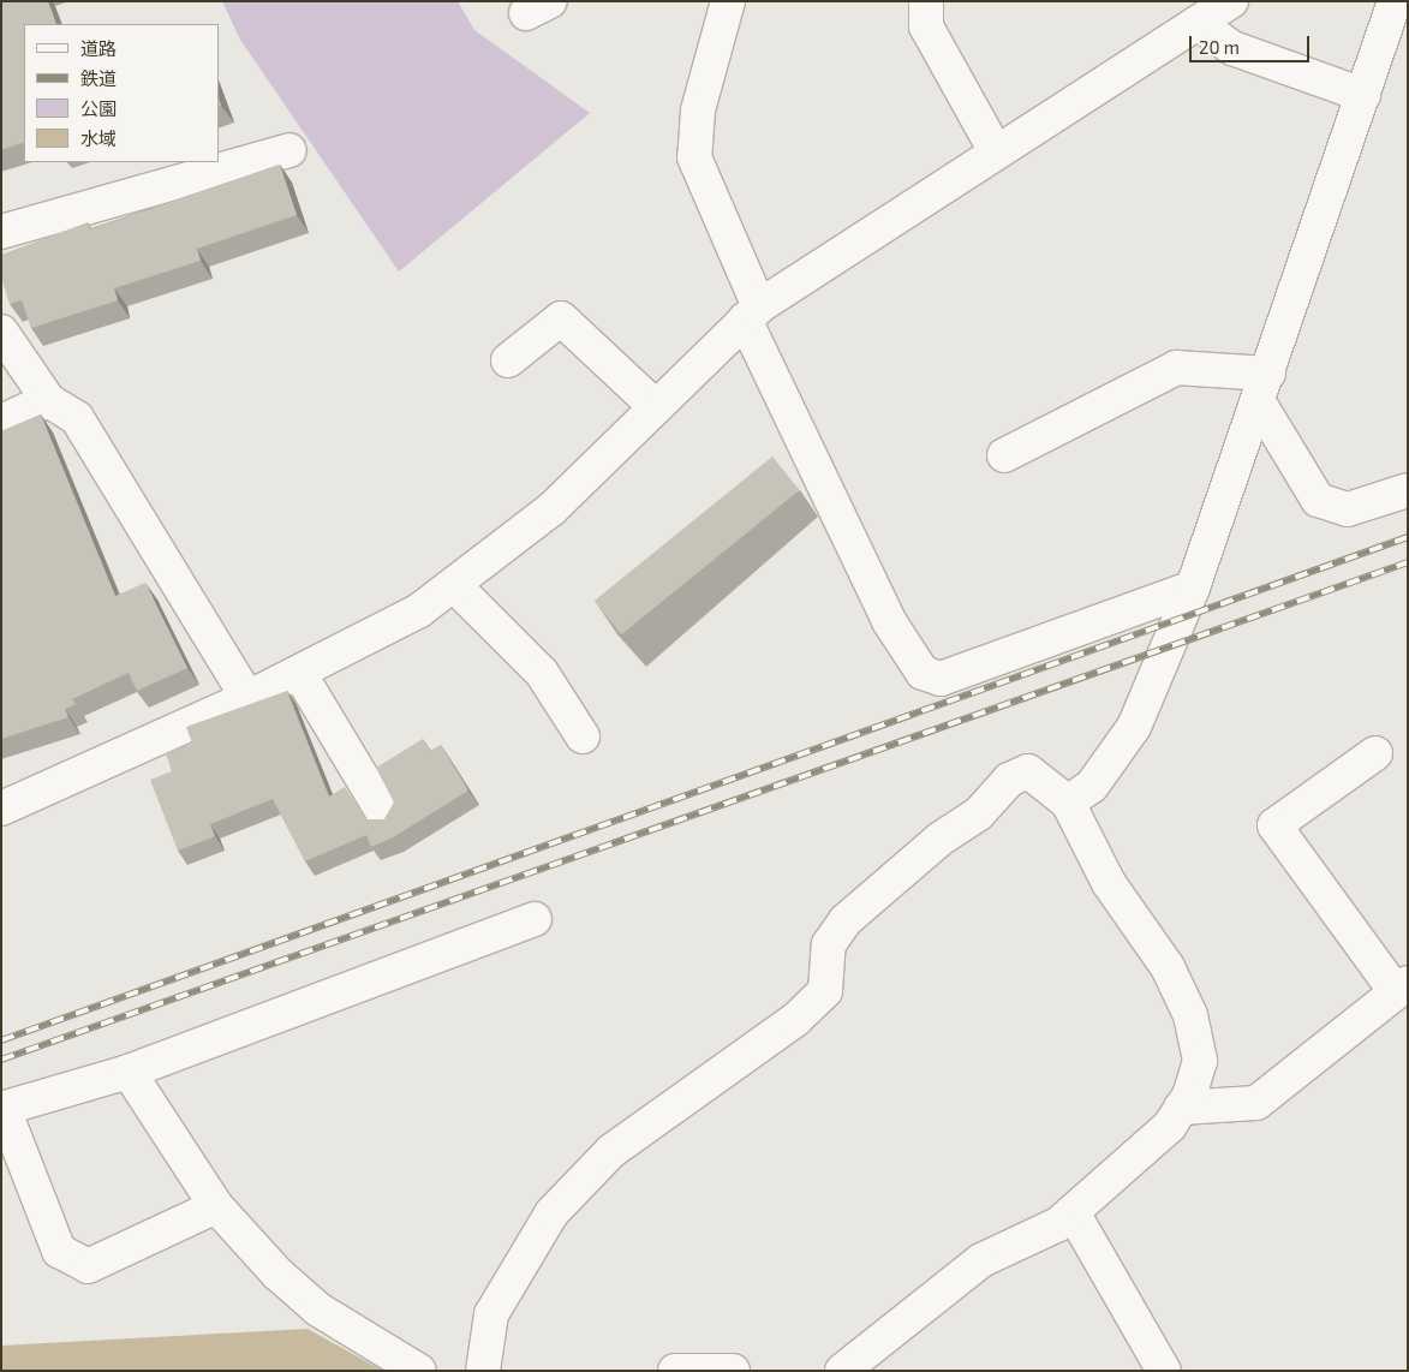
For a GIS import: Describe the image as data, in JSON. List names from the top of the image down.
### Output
{
  "legend": [
    "道路",
    "鉄道",
    "公園",
    "水域"
  ],
  "scale_bar": "20 m"
}
